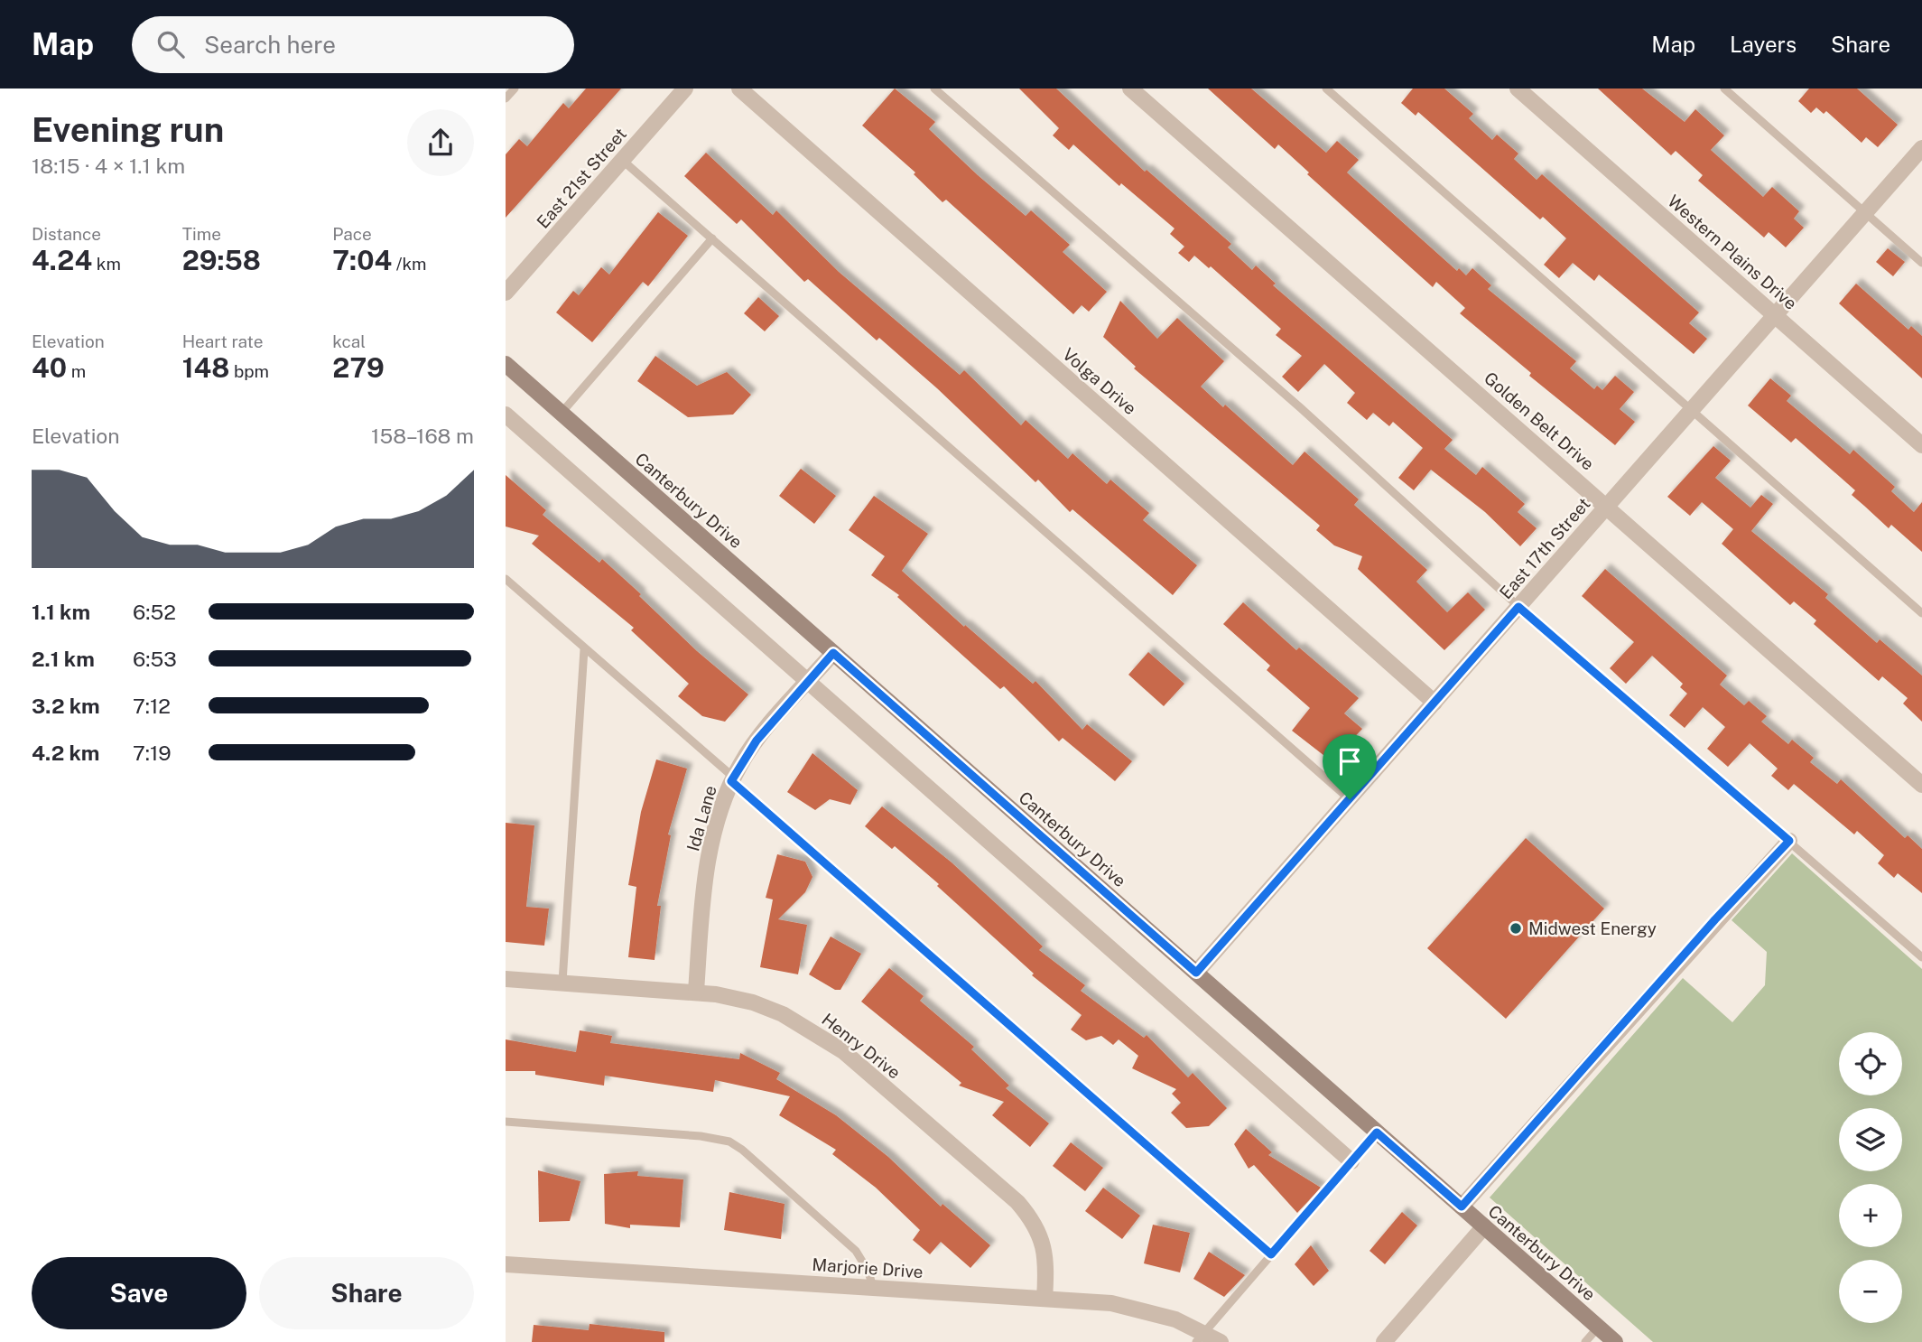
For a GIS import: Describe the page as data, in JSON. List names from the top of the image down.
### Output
{
  "streets": {
    "main road": ["Canterbury Drive"],
    "street": [
      "East 21st Street",
      "Western Plains Drive",
      "Volga Drive",
      "Golden Belt Drive",
      "East 17th Street",
      "Ida Lane",
      "Henry Drive",
      "Marjorie Drive"
    ]
  },
  "crossings": [
    ["Western Plains Drive", "East 17th Street"],
    ["Volga Drive", "East 17th Street"],
    ["Golden Belt Drive", "East 17th Street"],
    ["Canterbury Drive", "East 17th Street"],
    ["Canterbury Drive", "Ida Lane"],
    ["Ida Lane", "Henry Drive"],
    ["Henry Drive", "Marjorie Drive"]
  ],
  "places": ["Midwest Energy"],
  "page": {
    "header": "Map",
    "search": "Search here",
    "nav": ["Map", "Layers", "Share"],
    "heading": ["Evening run", "18:15 · 4 × 1.1 km"],
    "stats": [
      ["Distance", "4.24 km"],
      ["Time", "29:58"],
      ["Pace", "7:04 /km"],
      ["Elevation", "40 m"],
      ["Heart rate", "148 bpm"],
      ["kcal", "279"]
    ],
    "chart": ["Elevation", "158–168 m"],
    "list": [
      {
        "name": "1.1 km",
        "note": "6:52"
      },
      {
        "name": "2.1 km",
        "note": "6:53"
      },
      {
        "name": "3.2 km",
        "note": "7:12"
      },
      {
        "name": "4.2 km",
        "note": "7:19"
      }
    ],
    "map_buttons": ["+", "−"],
    "buttons": ["Save", "Share"]
  }
}
